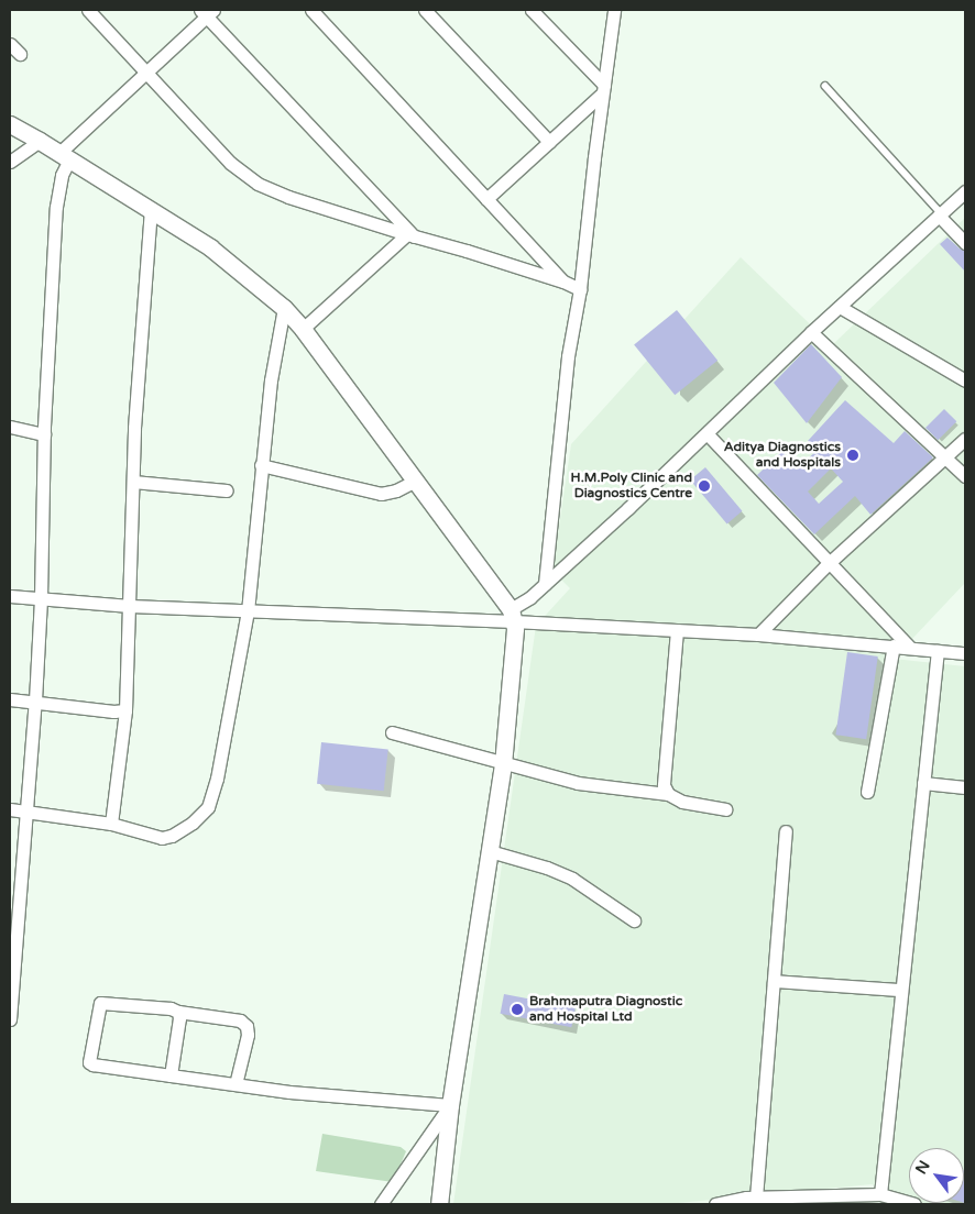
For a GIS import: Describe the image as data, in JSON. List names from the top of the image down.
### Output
{
  "places": ["Aditya Diagnostics and Hospitals", "H.M.Poly Clinic and Diagnostics Centre", "Brahmaputra Diagnostic and Hospital Ltd"],
  "north": "top left"
}
